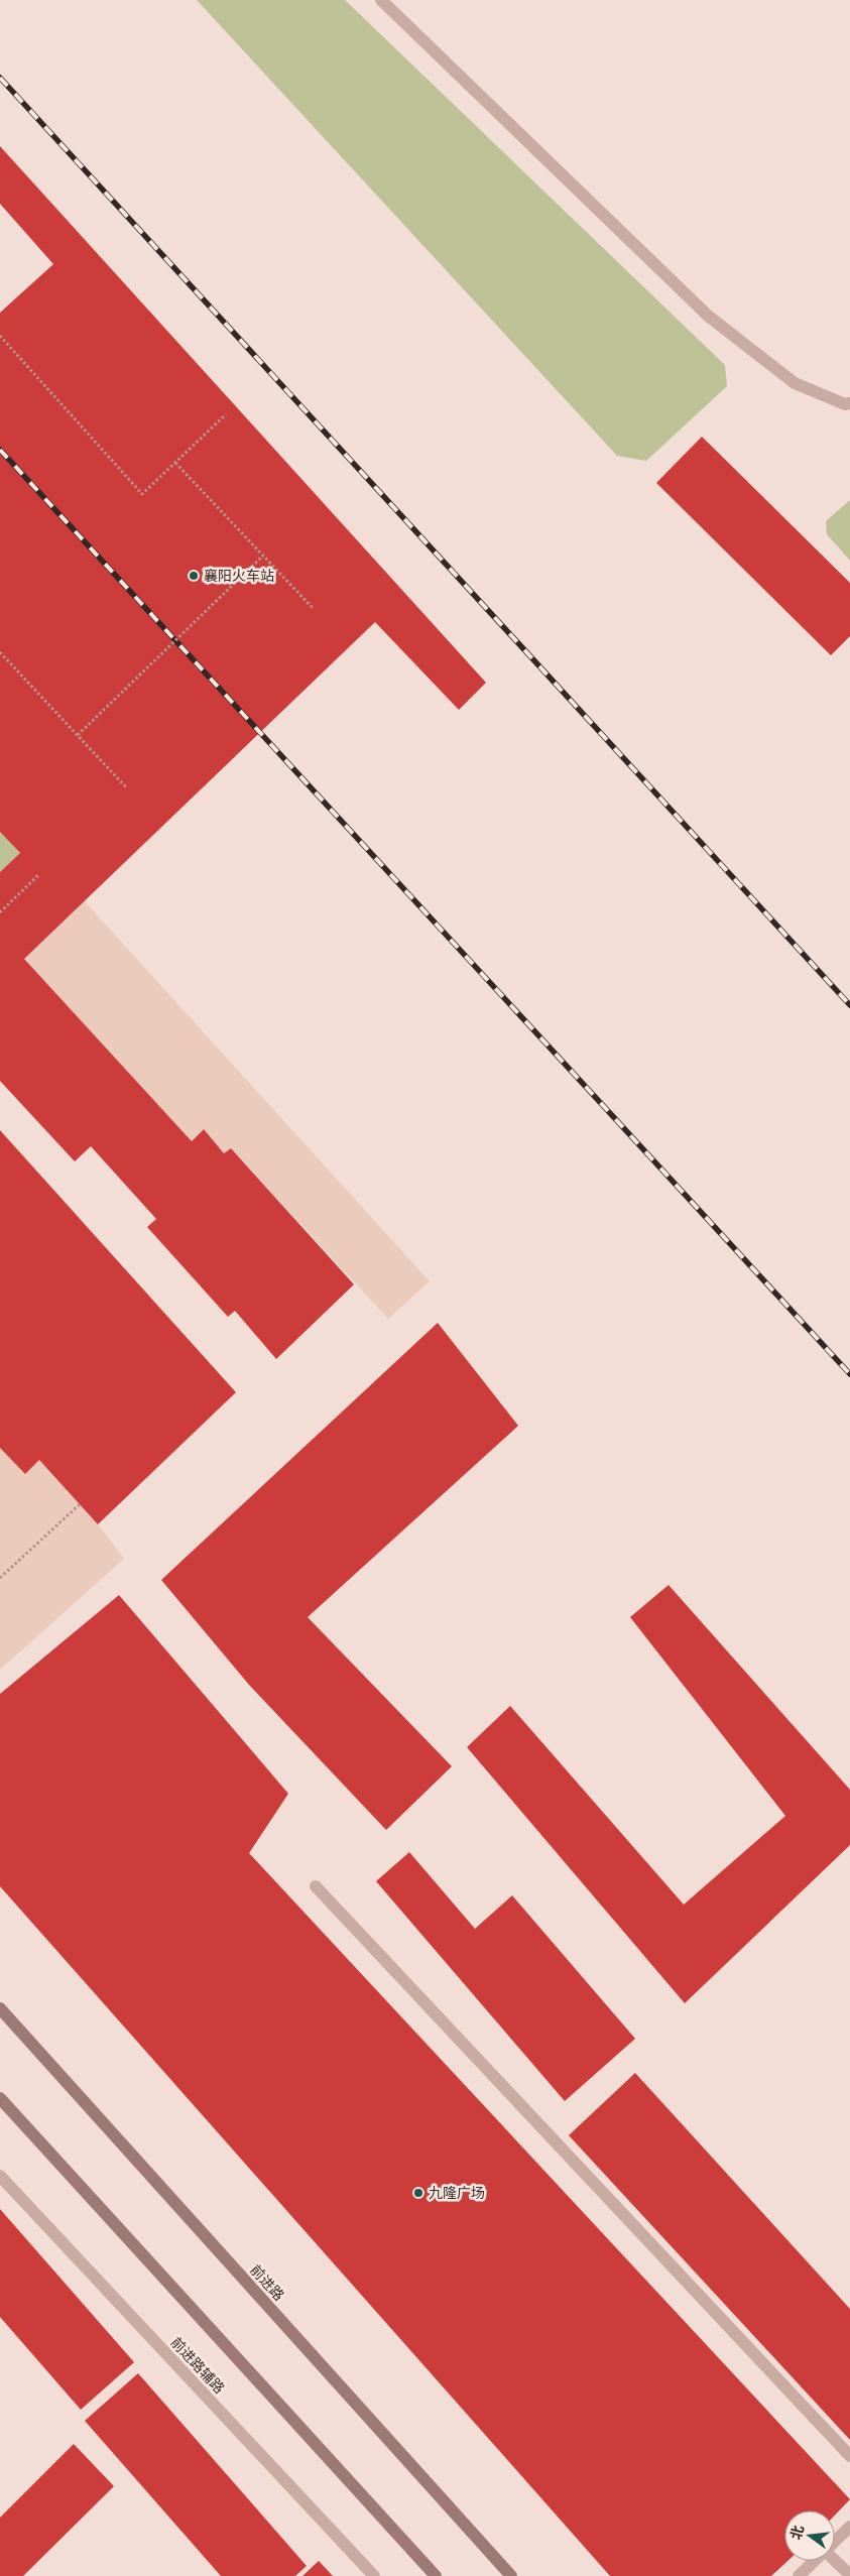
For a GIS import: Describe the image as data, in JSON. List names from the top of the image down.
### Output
{
  "streets": {
    "main road": ["前进路"],
    "street": ["前进路辅路"]
  },
  "places": ["襄阳火车站", "九隆广场"],
  "north": "left"
}
